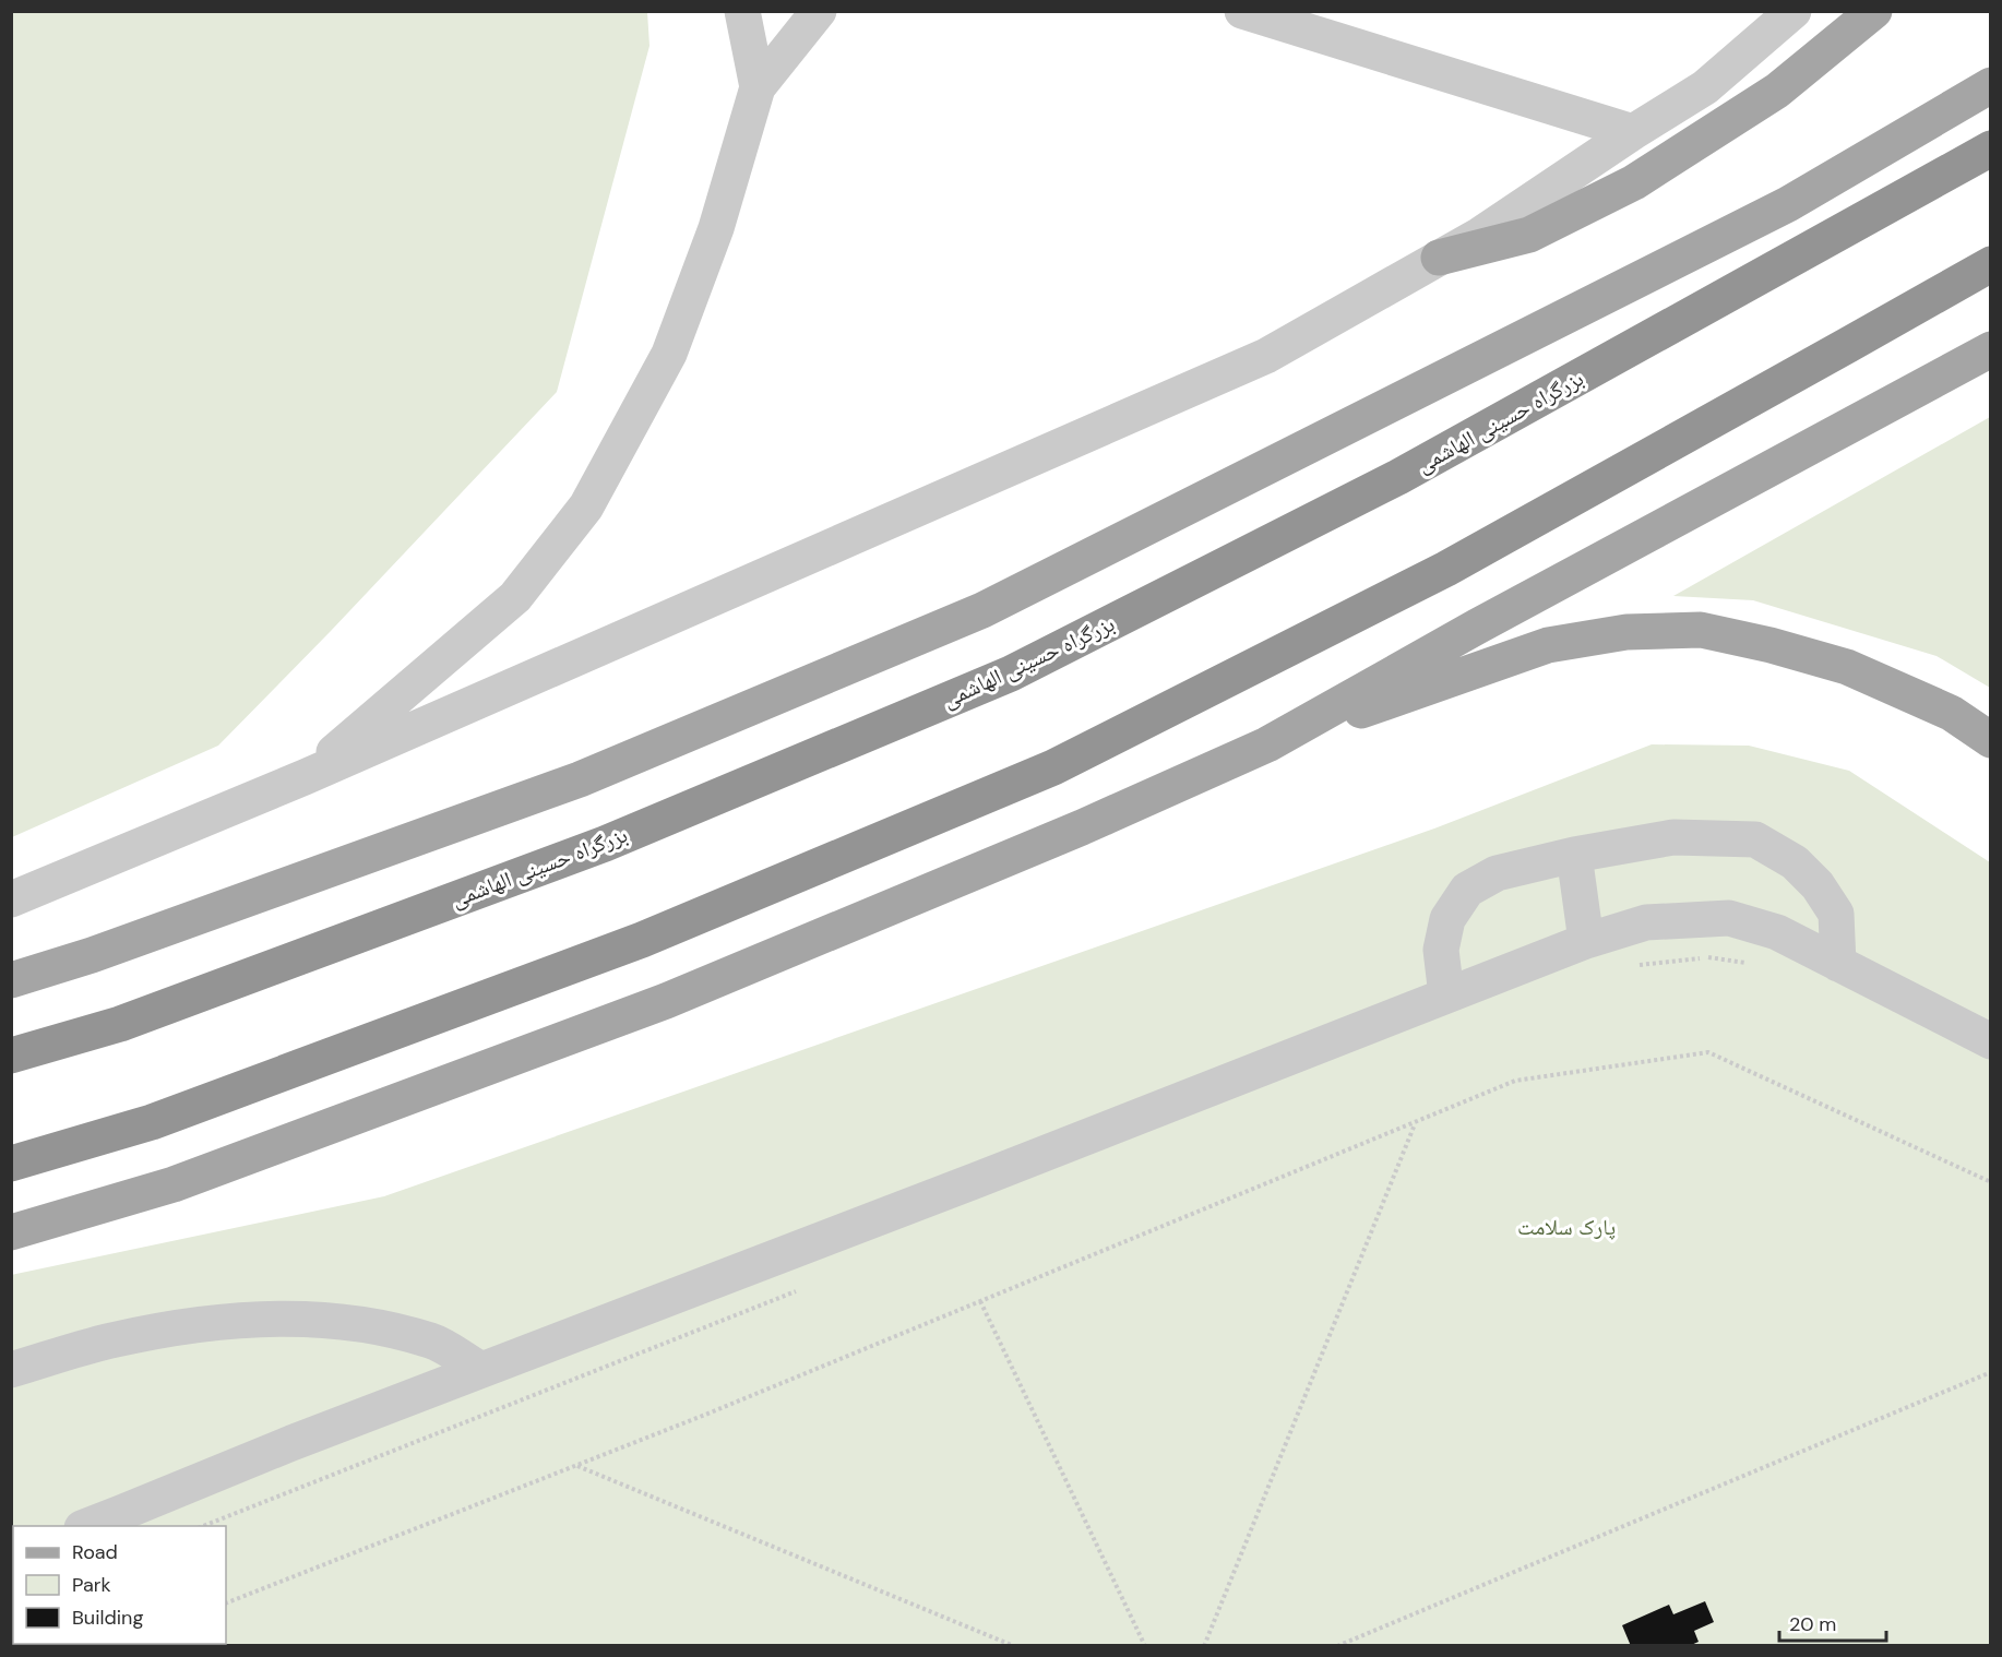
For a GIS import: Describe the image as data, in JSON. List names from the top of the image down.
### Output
{
  "streets": {
    "highway": ["بزرگراه حسینی الهاشمی"]
  },
  "parks": ["پارک سلامت"],
  "legend": ["Road", "Park", "Building"],
  "scale_bar": "20 m"
}
